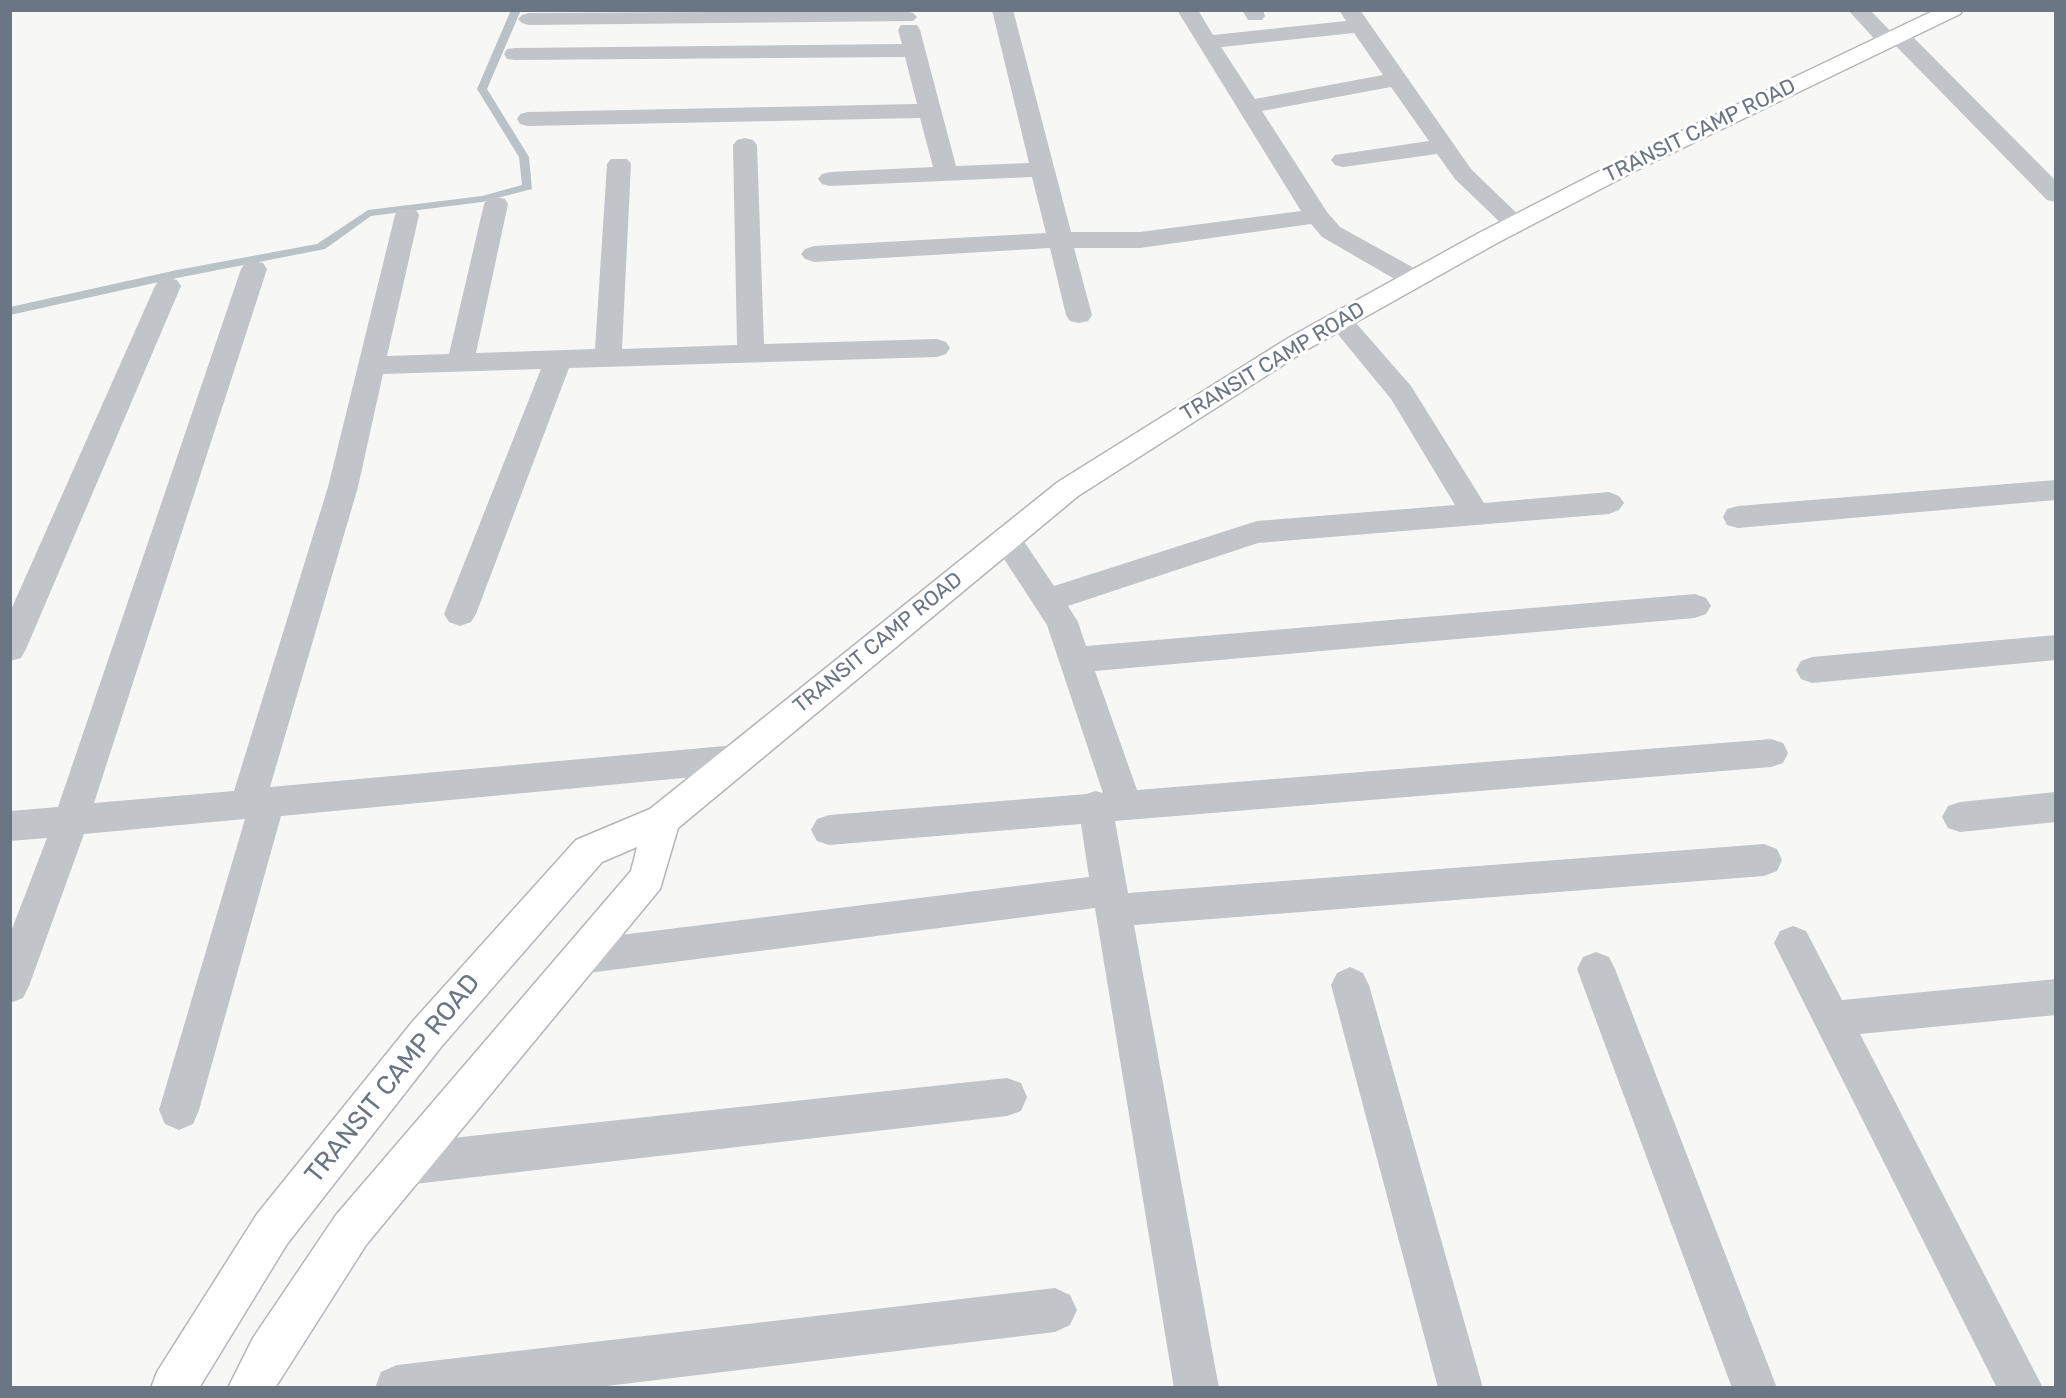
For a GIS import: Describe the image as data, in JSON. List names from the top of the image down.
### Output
{
  "streets": {
    "main road": ["TRANSIT CAMP ROAD"]
  }
}
